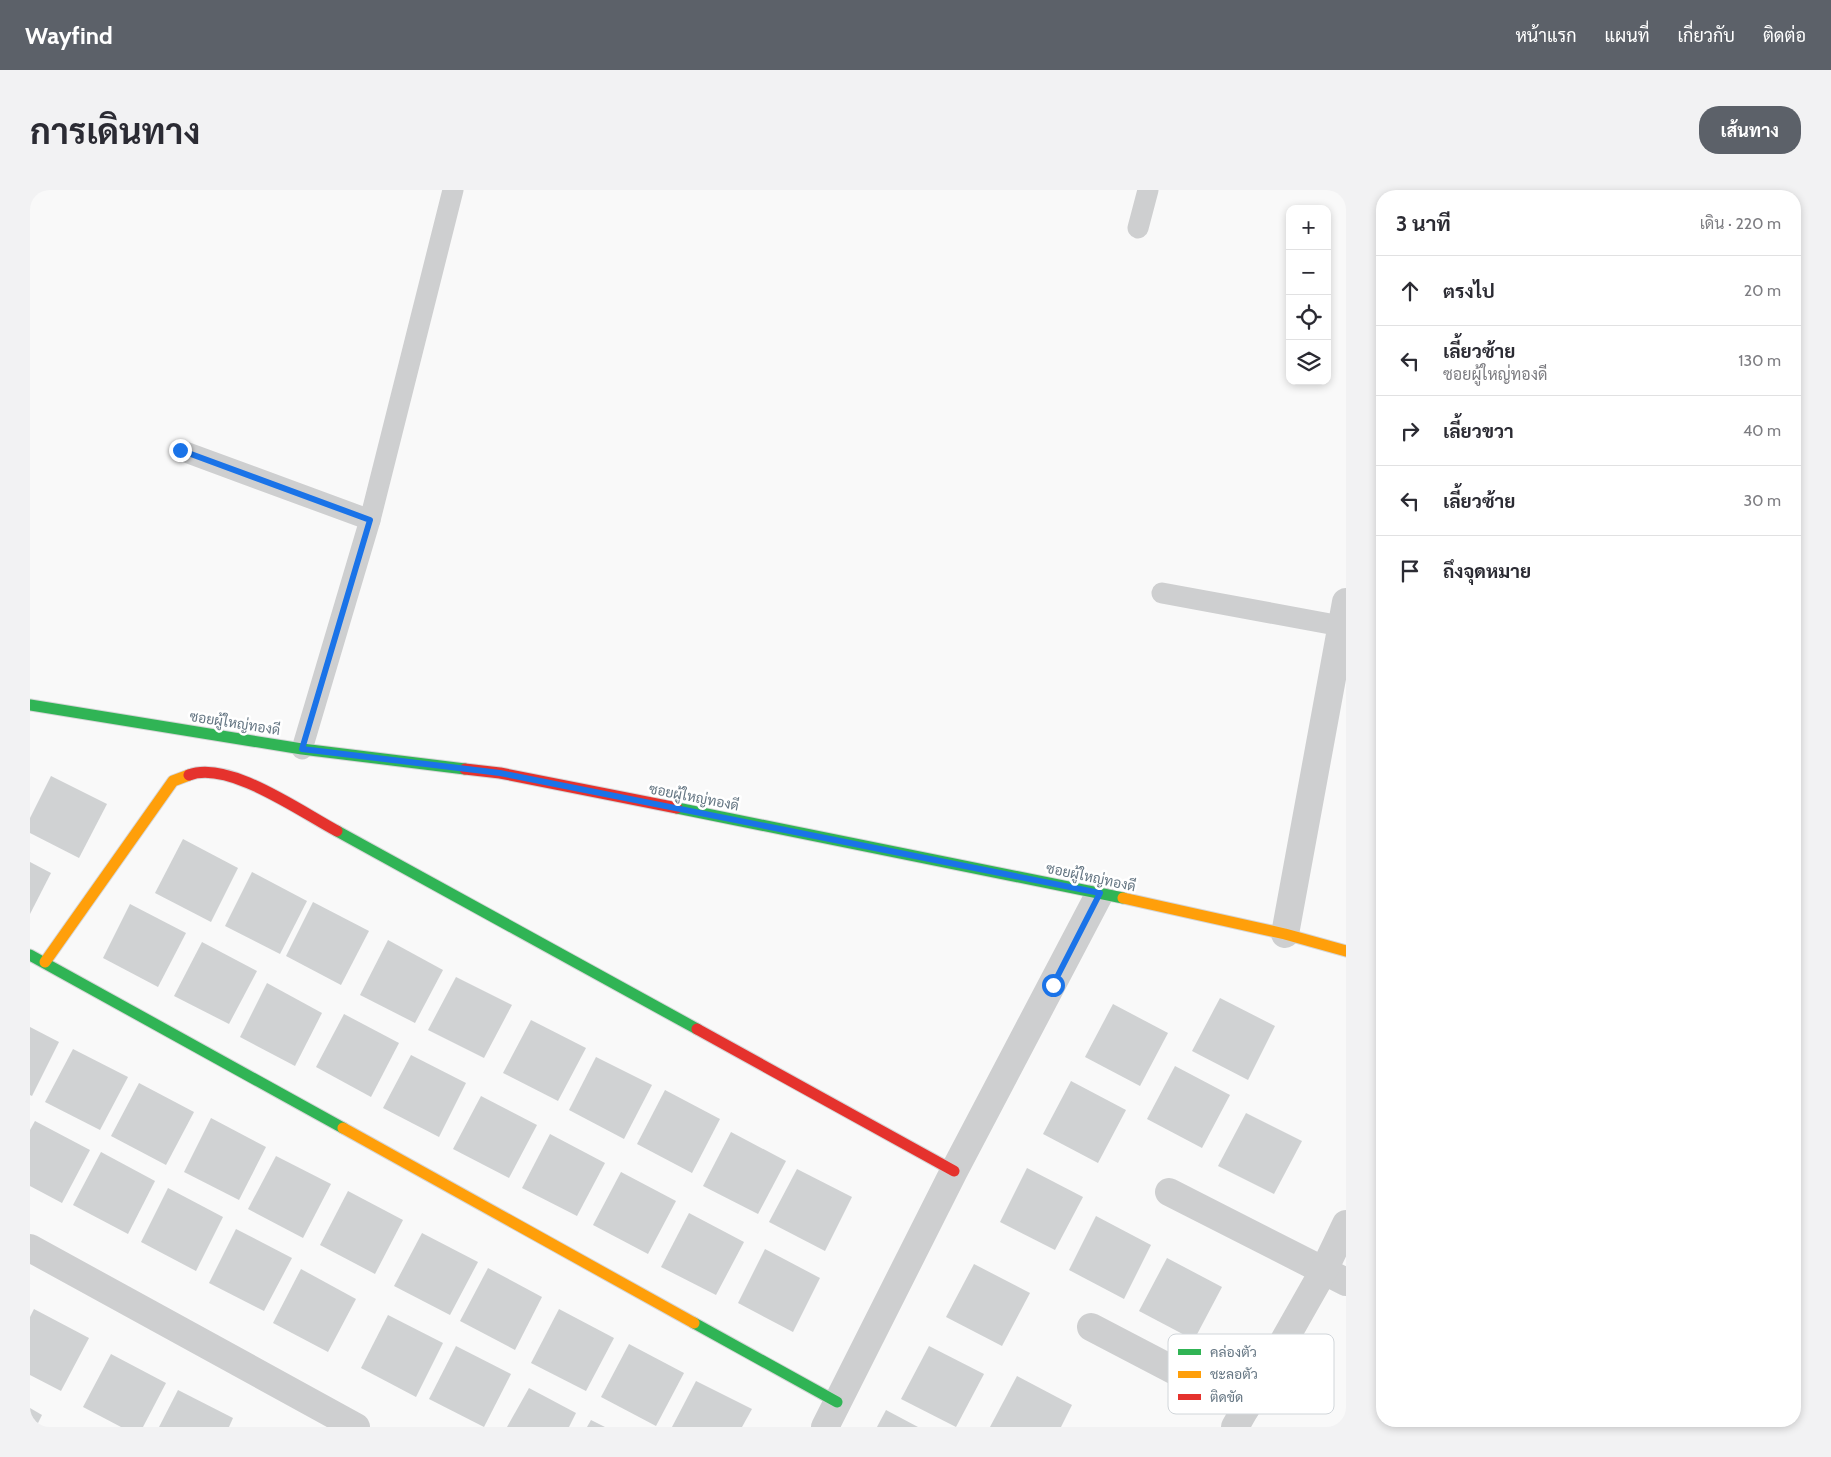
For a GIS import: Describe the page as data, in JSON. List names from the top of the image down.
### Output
{
  "streets": {
    "street": ["ซอยผู้ใหญ่ทองดี"]
  },
  "legend": ["คล่องตัว", "ชะลอตัว", "ติดขัด"],
  "page": {
    "header": "Wayfind",
    "nav": [
      "หน้าแรก",
      "แผนที่",
      "เกี่ยวกับ",
      "ติดต่อ"
    ],
    "buttons": "เส้นทาง",
    "title": "การเดินทาง",
    "heading": ["3 นาที", "เดิน · 220 m"],
    "map_buttons": ["+", "−"],
    "list": [
      ["ตรงไป", "20 m"],
      ["เลี้ยวซ้าย", "ซอยผู้ใหญ่ทองดี", "130 m"],
      ["เลี้ยวขวา", "40 m"],
      ["เลี้ยวซ้าย", "30 m"],
      "ถึงจุดหมาย"
    ]
  }
}
